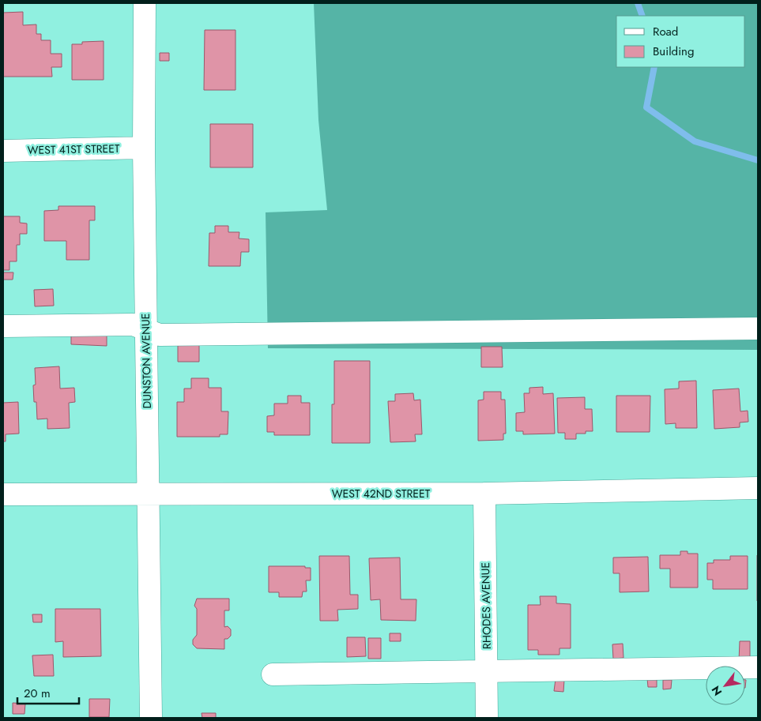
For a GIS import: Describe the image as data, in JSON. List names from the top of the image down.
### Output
{
  "streets": {
    "street": [
      "WEST 41ST STREET",
      "DUNSTON AVENUE",
      "WEST 42ND STREET",
      "RHODES AVENUE"
    ]
  },
  "crossings": [
    ["WEST 41ST STREET", "DUNSTON AVENUE"],
    ["DUNSTON AVENUE", "WEST 42ND STREET"],
    ["WEST 42ND STREET", "RHODES AVENUE"]
  ],
  "legend": ["Road", "Building"],
  "scale_bar": "20 m",
  "north": "bottom left"
}
